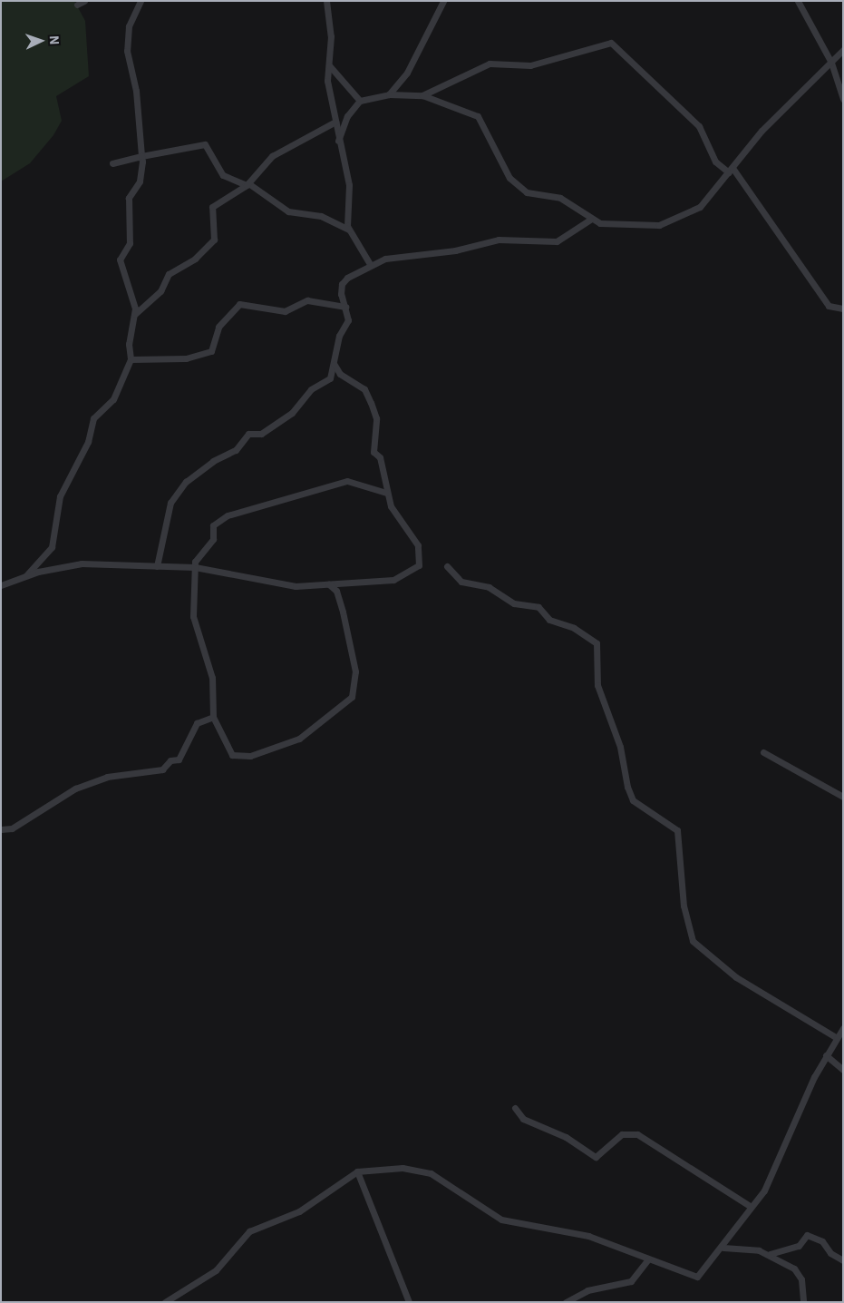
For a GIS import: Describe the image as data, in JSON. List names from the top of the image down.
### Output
{
  "north": "right"
}
